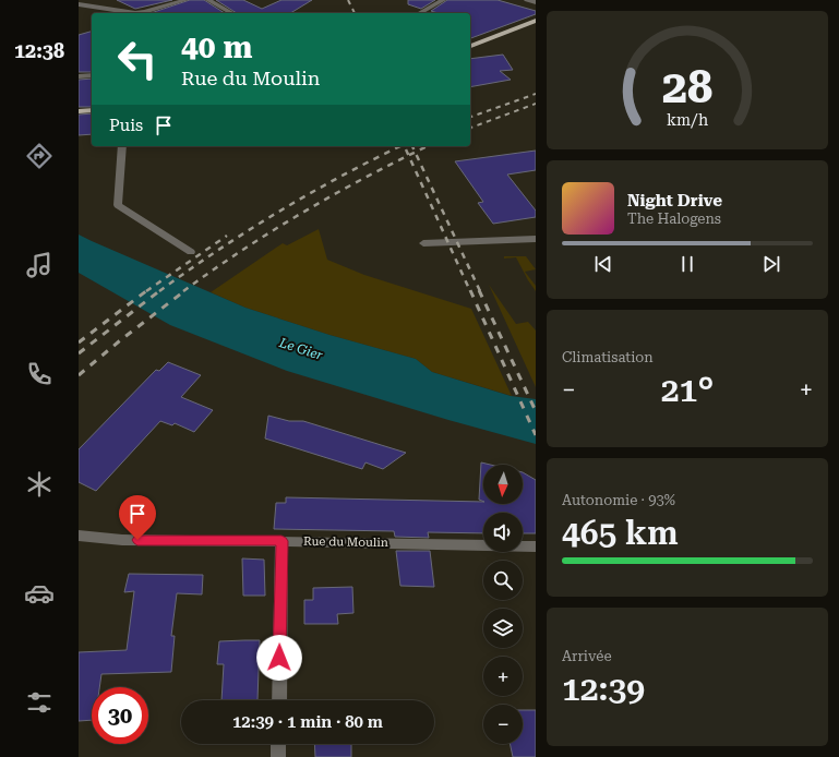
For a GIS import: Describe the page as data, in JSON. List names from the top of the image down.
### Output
{
  "streets": {
    "street": ["Rue du Moulin"]
  },
  "water": ["Le Gier"],
  "north": "bottom",
  "page": {
    "tabs": "12:38",
    "turn": ["40 m", "Rue du Moulin"],
    "then": "Puis",
    "song": ["Night Drive", "The Halogens"],
    "tile": [
      "Climatisation",
      ["Autonomie · 93%", "465 km"],
      ["Arrivée", "12:39"]
    ],
    "heat": ["−", "21°", "+"],
    "map_buttons": ["+", "−"],
    "limit": "30",
    "trip": "12:39 · 1 min · 80 m",
    "gauge": ["28", "km/h"]
  }
}
